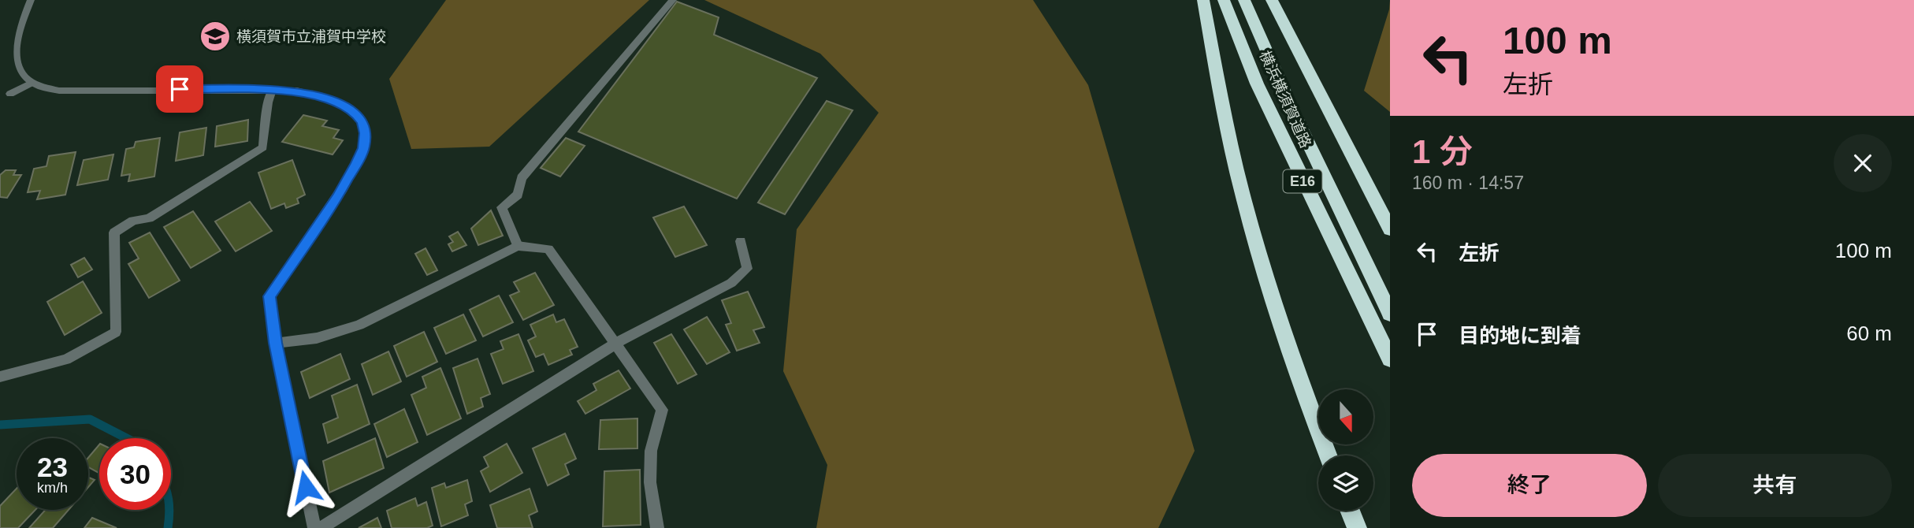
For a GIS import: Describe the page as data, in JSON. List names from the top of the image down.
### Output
{
  "streets": {
    "highway": ["横浜横須賀道路", "E16"]
  },
  "places": {
    "school or university": ["横須賀市立浦賀中学校"]
  },
  "north": "bottom",
  "page": {
    "turn": ["100 m", "左折"],
    "heading": ["1 分", "160 m · 14:57"],
    "list": [
      {
        "name": "左折",
        "value": "100 m"
      },
      {
        "name": "目的地に到着",
        "value": "60 m"
      }
    ],
    "speed": "23 km/h",
    "limit": "30",
    "buttons": ["終了", "共有"]
  }
}
